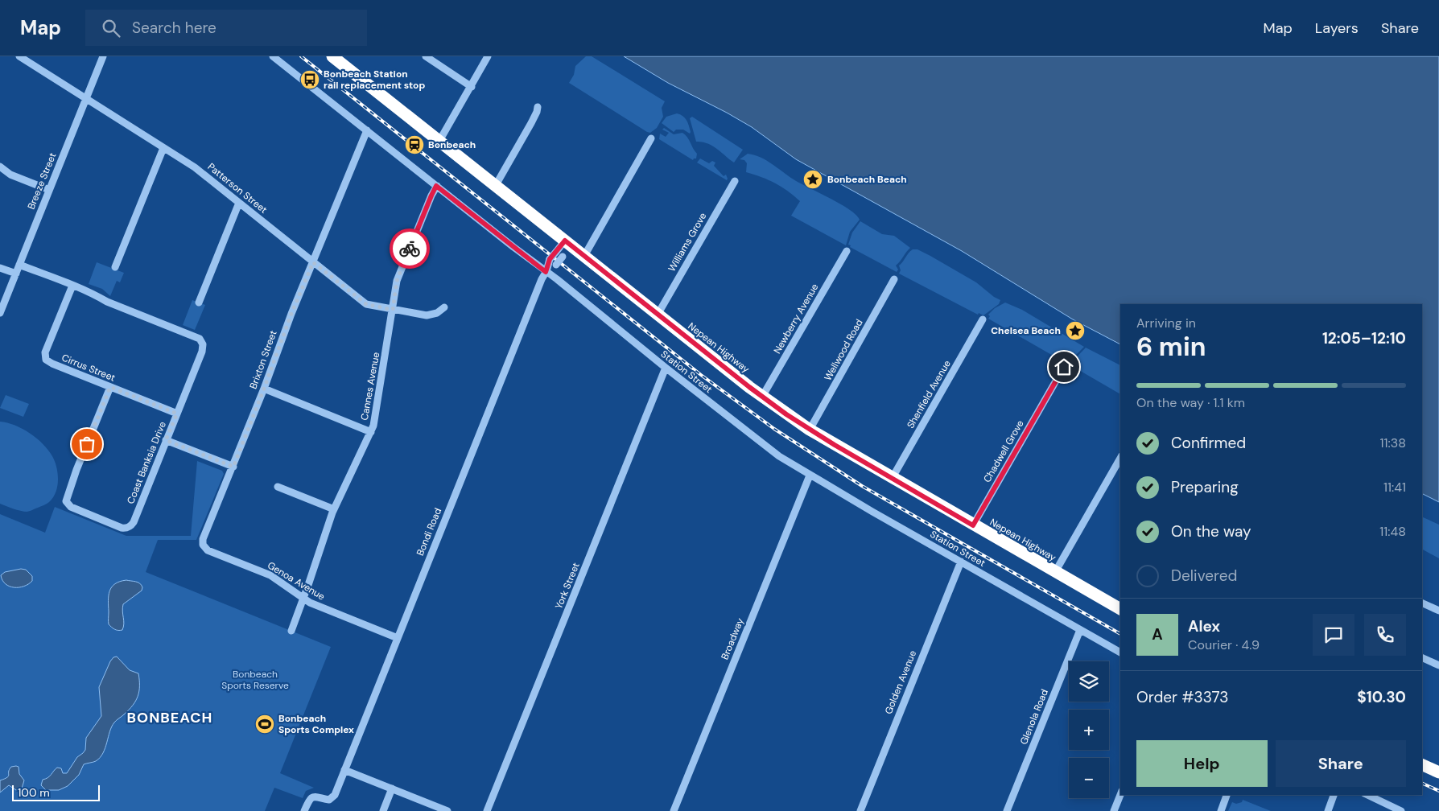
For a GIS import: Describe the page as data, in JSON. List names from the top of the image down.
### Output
{
  "streets": {
    "highway": ["Nepean Highway"],
    "street": [
      "Breeze Street",
      "Patterson Street",
      "Williams Grove",
      "Newberry Avenue",
      "Wellwood Road",
      "Brixton Street",
      "Cirrus Street",
      "Station Street",
      "Cannes Avenue",
      "Shenfield Avenue",
      "Chadwell Grove",
      "Coast Banksia Drive",
      "Bondi Road",
      "Genoa Avenue",
      "York Street",
      "Broadway",
      "Golden Avenue",
      "Glenola Road"
    ]
  },
  "crossings": [
    ["Breeze Street", "Patterson Street"],
    ["Breeze Street", "Coast Banksia Drive"],
    ["Patterson Street", "Brixton Street"],
    ["Patterson Street", "Cannes Avenue"],
    ["Williams Grove", "Nepean Highway"],
    ["Newberry Avenue", "Nepean Highway"],
    ["Nepean Highway", "Wellwood Road"],
    ["Nepean Highway", "Shenfield Avenue"],
    ["Nepean Highway", "Chadwell Grove"],
    ["Nepean Highway", "Bondi Road"],
    ["Brixton Street", "Station Street"],
    ["Brixton Street", "Genoa Avenue"],
    ["Cirrus Street", "Coast Banksia Drive"],
    ["Station Street", "Cannes Avenue"],
    ["Station Street", "Bondi Road"],
    ["Station Street", "York Street"],
    ["Station Street", "Broadway"],
    ["Station Street", "Golden Avenue"],
    ["Station Street", "Glenola Road"],
    ["Cannes Avenue", "Genoa Avenue"],
    ["Bondi Road", "Genoa Avenue"]
  ],
  "districts": ["BONBEACH"],
  "parks": ["Bonbeach Sports Reserve"],
  "places": {
    "bus stop": ["Bonbeach Station rail replacement stop"],
    "station": ["Bonbeach"],
    "place": ["Bonbeach Beach", "Chelsea Beach"],
    "sports": ["Bonbeach Sports Complex"]
  },
  "scale_bar": "100 m",
  "page": {
    "header": "Map",
    "search": "Search here",
    "nav": ["Map", "Layers", "Share"],
    "heading": ["6 min", "Arriving in", "12:05–12:10"],
    "panel": [
      "Alex",
      "Courier · 4.9",
      "Order #3373",
      "$10.30"
    ],
    "bar": "On the way · 1.1 km",
    "list": [
      ["Confirmed", "11:38"],
      ["Preparing", "11:41"],
      ["On the way", "11:48"],
      "Delivered"
    ],
    "round": "A",
    "map_buttons": ["+", "−"],
    "buttons": ["Help", "Share"],
    "scale": "100 m"
  }
}
